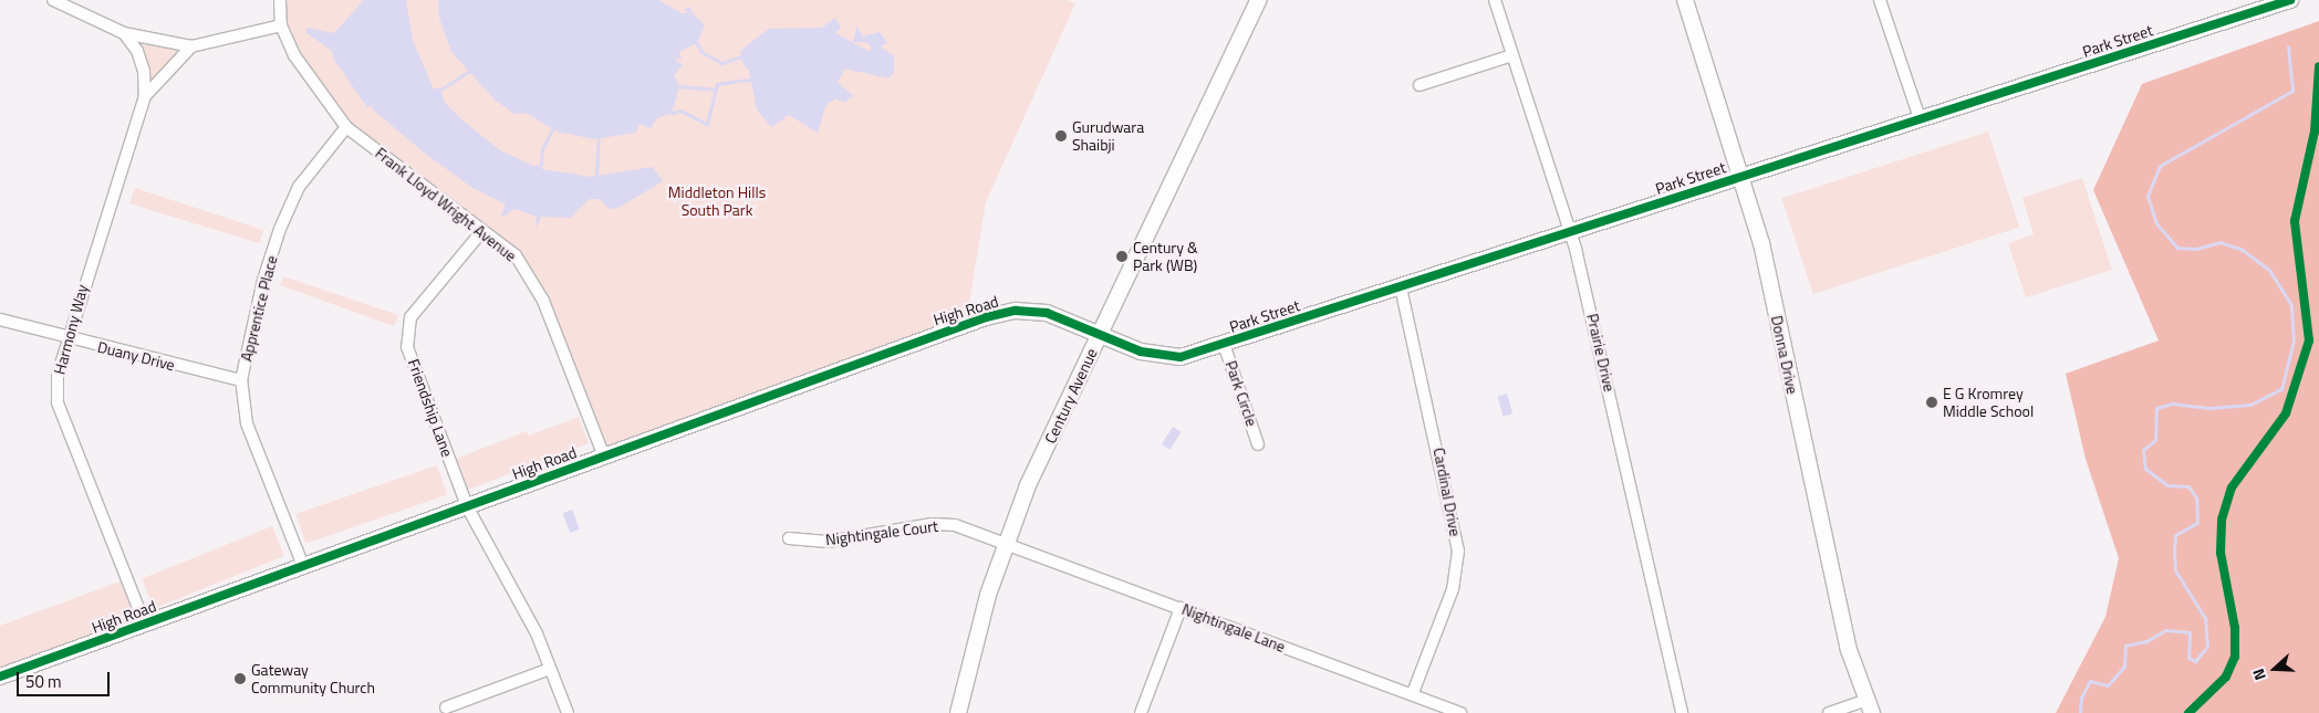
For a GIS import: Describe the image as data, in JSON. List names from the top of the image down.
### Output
{
  "streets": {
    "street": [
      "Park Street",
      "Frank Lloyd Wright Avenue",
      "Apprentice Place",
      "High Road",
      "Harmony Way",
      "Prairie Drive",
      "Donna Drive",
      "Duany Drive",
      "Park Circle",
      "Century Avenue",
      "Friendship Lane",
      "Cardinal Drive",
      "Nightingale Court",
      "Nightingale Lane"
    ]
  },
  "crossings": [
    ["Park Street", "High Road"],
    ["Park Street", "Prairie Drive"],
    ["Park Street", "Donna Drive"],
    ["Park Street", "Park Circle"],
    ["Park Street", "Century Avenue"],
    ["Park Street", "Cardinal Drive"],
    ["Frank Lloyd Wright Avenue", "Apprentice Place"],
    ["Frank Lloyd Wright Avenue", "High Road"],
    ["Frank Lloyd Wright Avenue", "Friendship Lane"],
    ["Apprentice Place", "High Road"],
    ["Apprentice Place", "Duany Drive"],
    ["High Road", "Harmony Way"],
    ["High Road", "Century Avenue"],
    ["High Road", "Friendship Lane"],
    ["Harmony Way", "Duany Drive"],
    ["Century Avenue", "Nightingale Court"],
    ["Century Avenue", "Nightingale Lane"],
    ["Cardinal Drive", "Nightingale Lane"],
    ["Nightingale Court", "Nightingale Lane"]
  ],
  "parks": ["Middleton Hills South Park"],
  "places": [
    "Gurudwara Shaibji",
    "Century & Park (WB)",
    "E G Kromrey Middle School",
    "Gateway Community Church"
  ],
  "scale_bar": "50 m",
  "north": "left"
}
